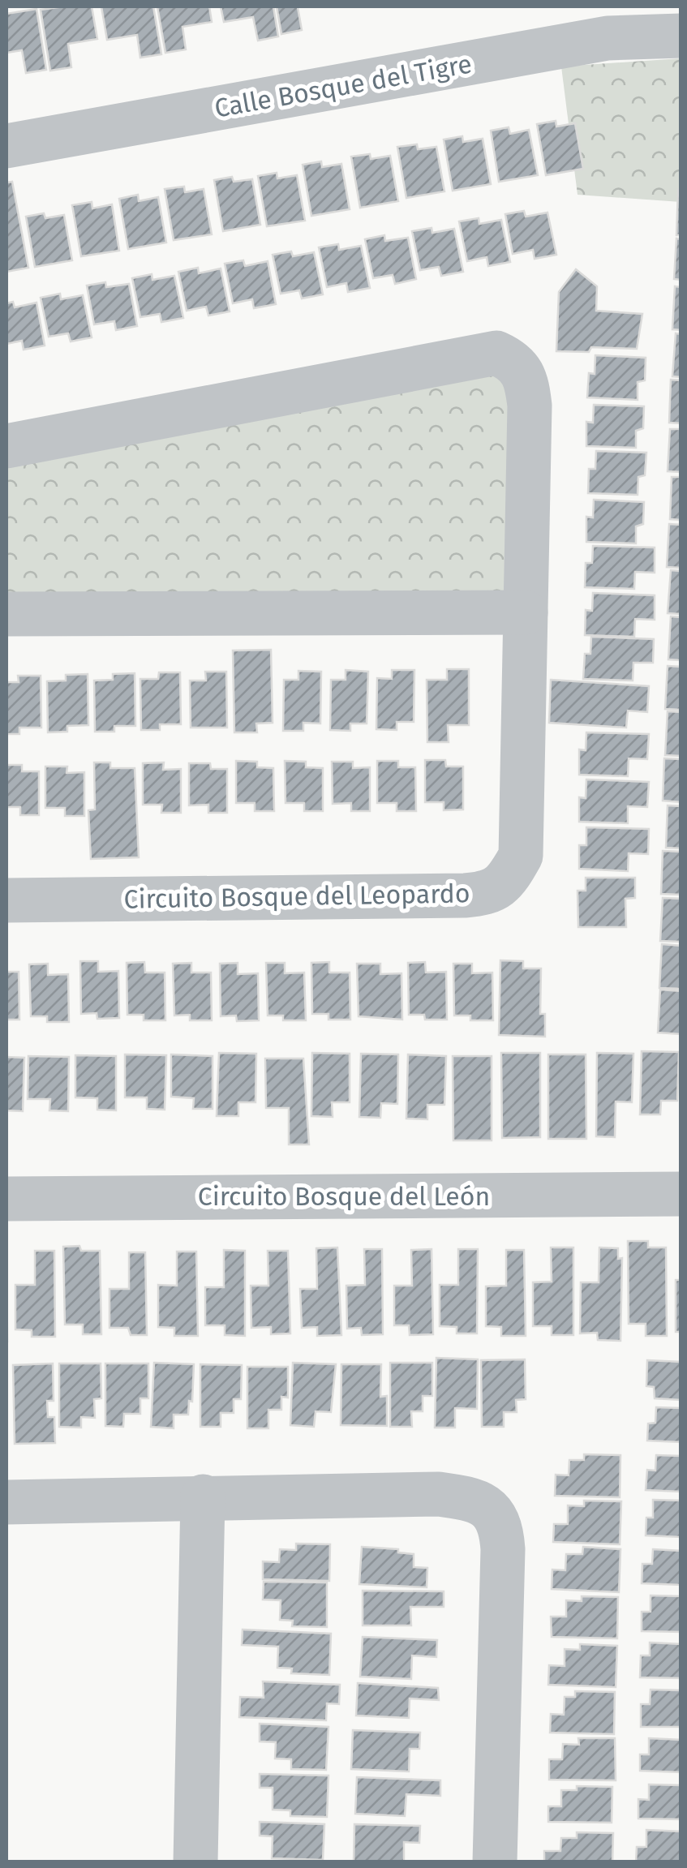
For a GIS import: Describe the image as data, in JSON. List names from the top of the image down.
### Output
{
  "streets": {
    "street": ["Calle Bosque del Tigre", "Circuito Bosque del Leopardo", "Circuito Bosque del León"]
  }
}
